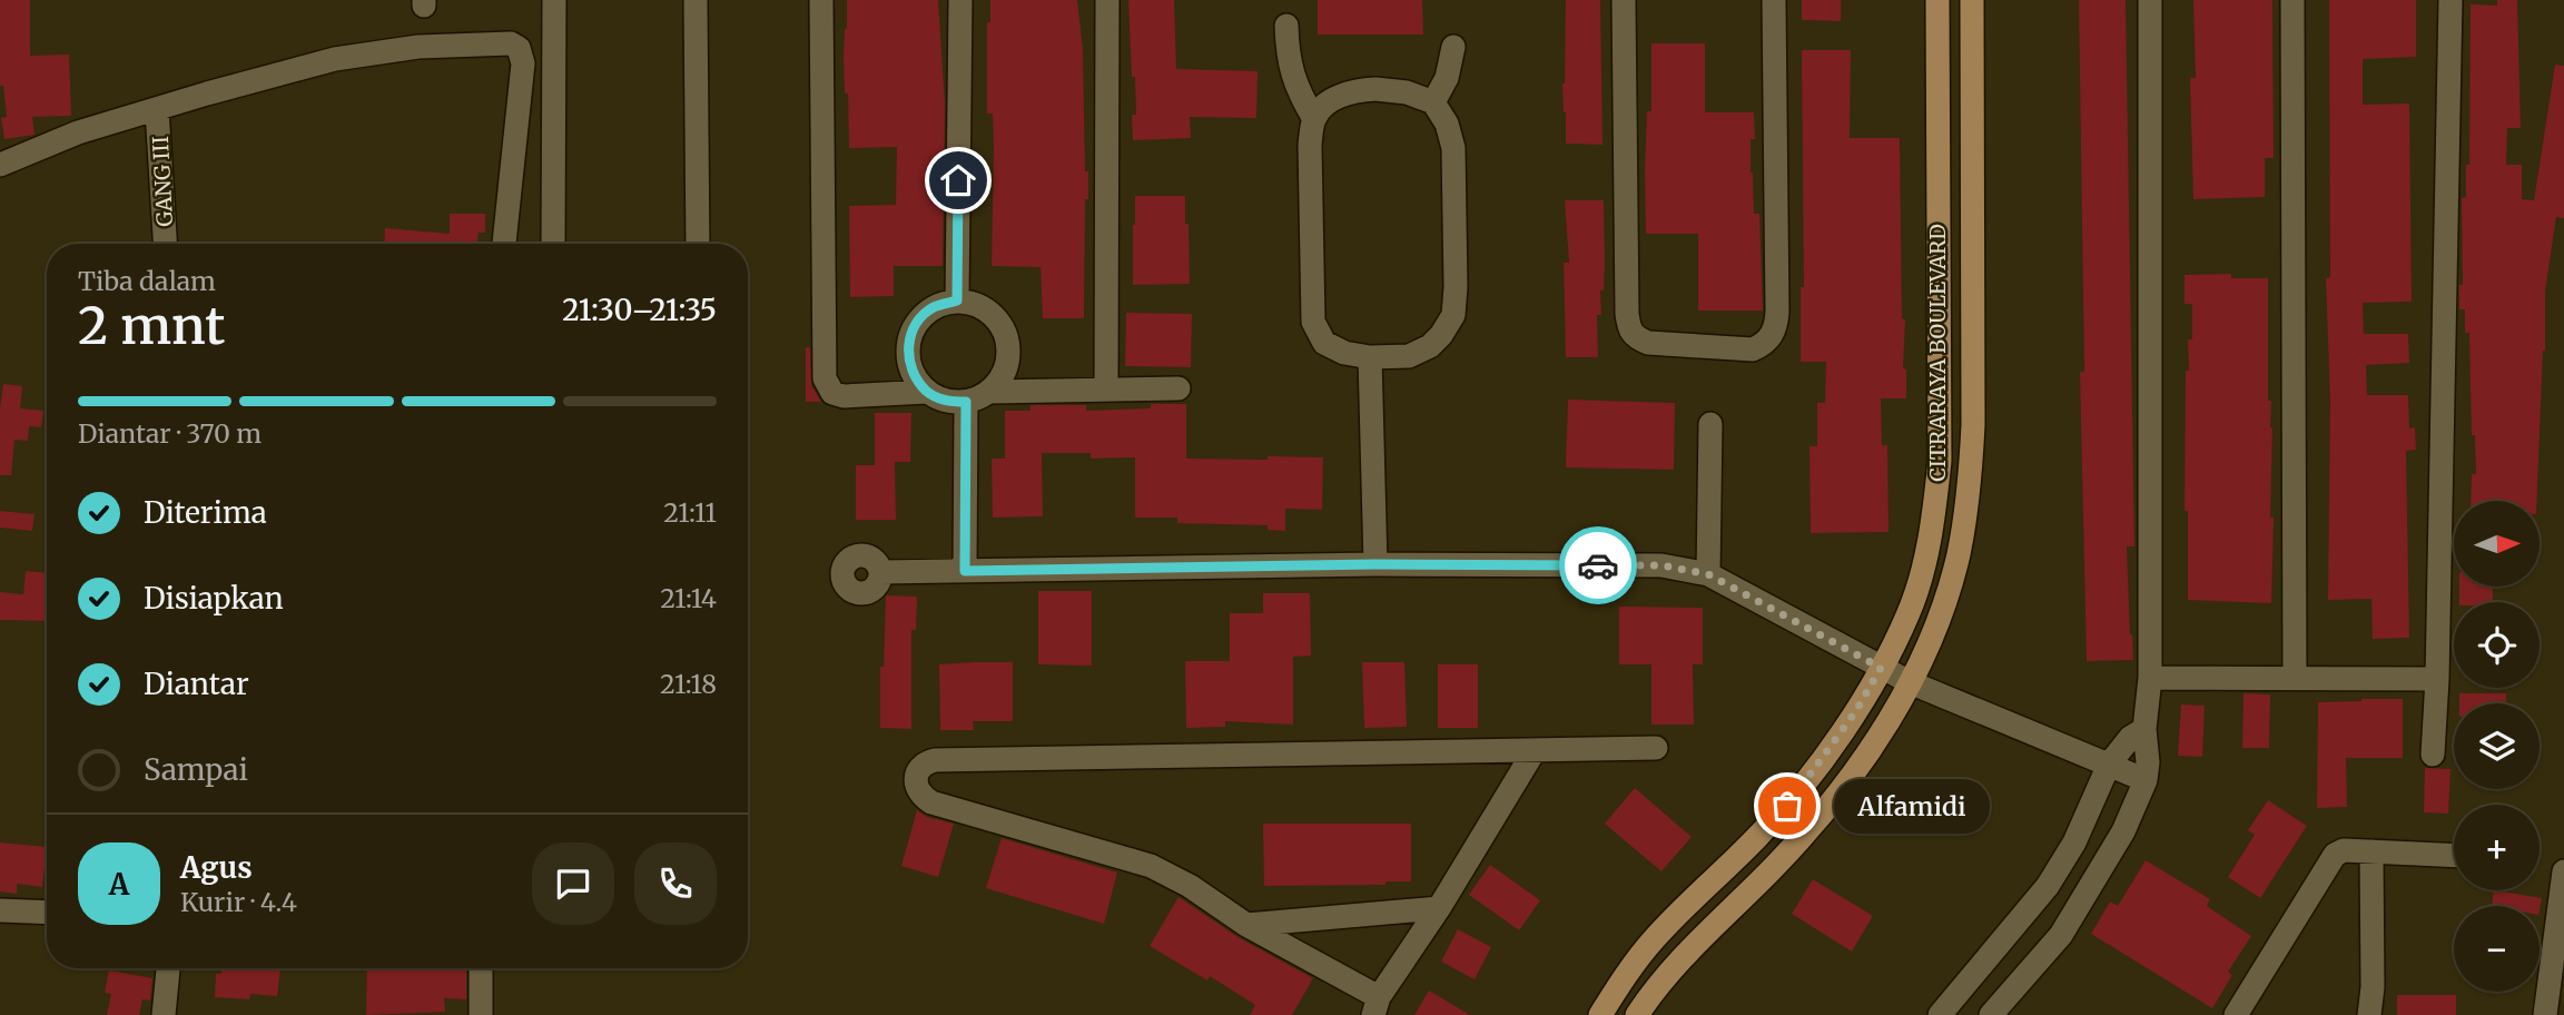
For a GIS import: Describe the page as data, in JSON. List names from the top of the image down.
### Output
{
  "streets": {
    "main road": ["CITRARAYA BOULEVARD"],
    "street": ["GANG III"]
  },
  "places": ["Alfamidi"],
  "north": "right",
  "page": {
    "heading": ["2 mnt", "Tiba dalam", "21:30–21:35"],
    "panel": ["Agus", "Kurir · 4.4"],
    "bar": "Diantar · 370 m",
    "list": [
      ["Diterima", "21:11"],
      ["Disiapkan", "21:14"],
      ["Diantar", "21:18"],
      "Sampai"
    ],
    "map_buttons": ["+", "−"],
    "bubble": "Alfamidi",
    "round": "A"
  }
}
